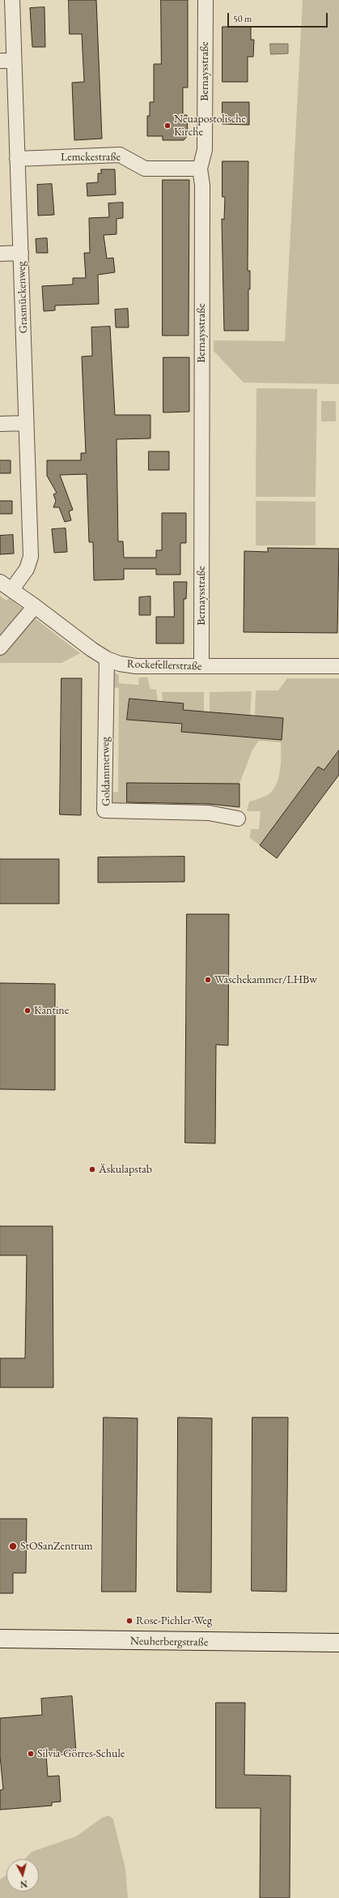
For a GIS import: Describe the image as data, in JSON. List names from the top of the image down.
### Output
{
  "streets": {
    "main road": ["Neuherbergstraße"],
    "street": [
      "Bernaysstraße",
      "Lemckestraße",
      "Grasmückenweg",
      "Rockefellerstraße",
      "Goldammerweg"
    ]
  },
  "crossings": [
    ["Bernaysstraße", "Lemckestraße"],
    ["Bernaysstraße", "Rockefellerstraße"],
    ["Lemckestraße", "Grasmückenweg"],
    ["Grasmückenweg", "Rockefellerstraße"],
    ["Rockefellerstraße", "Goldammerweg"]
  ],
  "places": [
    "Neuapostolische Kirche",
    "Wäschekammer/LHBw",
    "Kantine",
    "Äskulapstab",
    "StOSanZentrum",
    "Rose-Pichler-Weg",
    "Silvia-Görres-Schule"
  ],
  "scale_bar": "50 m",
  "north": "bottom"
}
